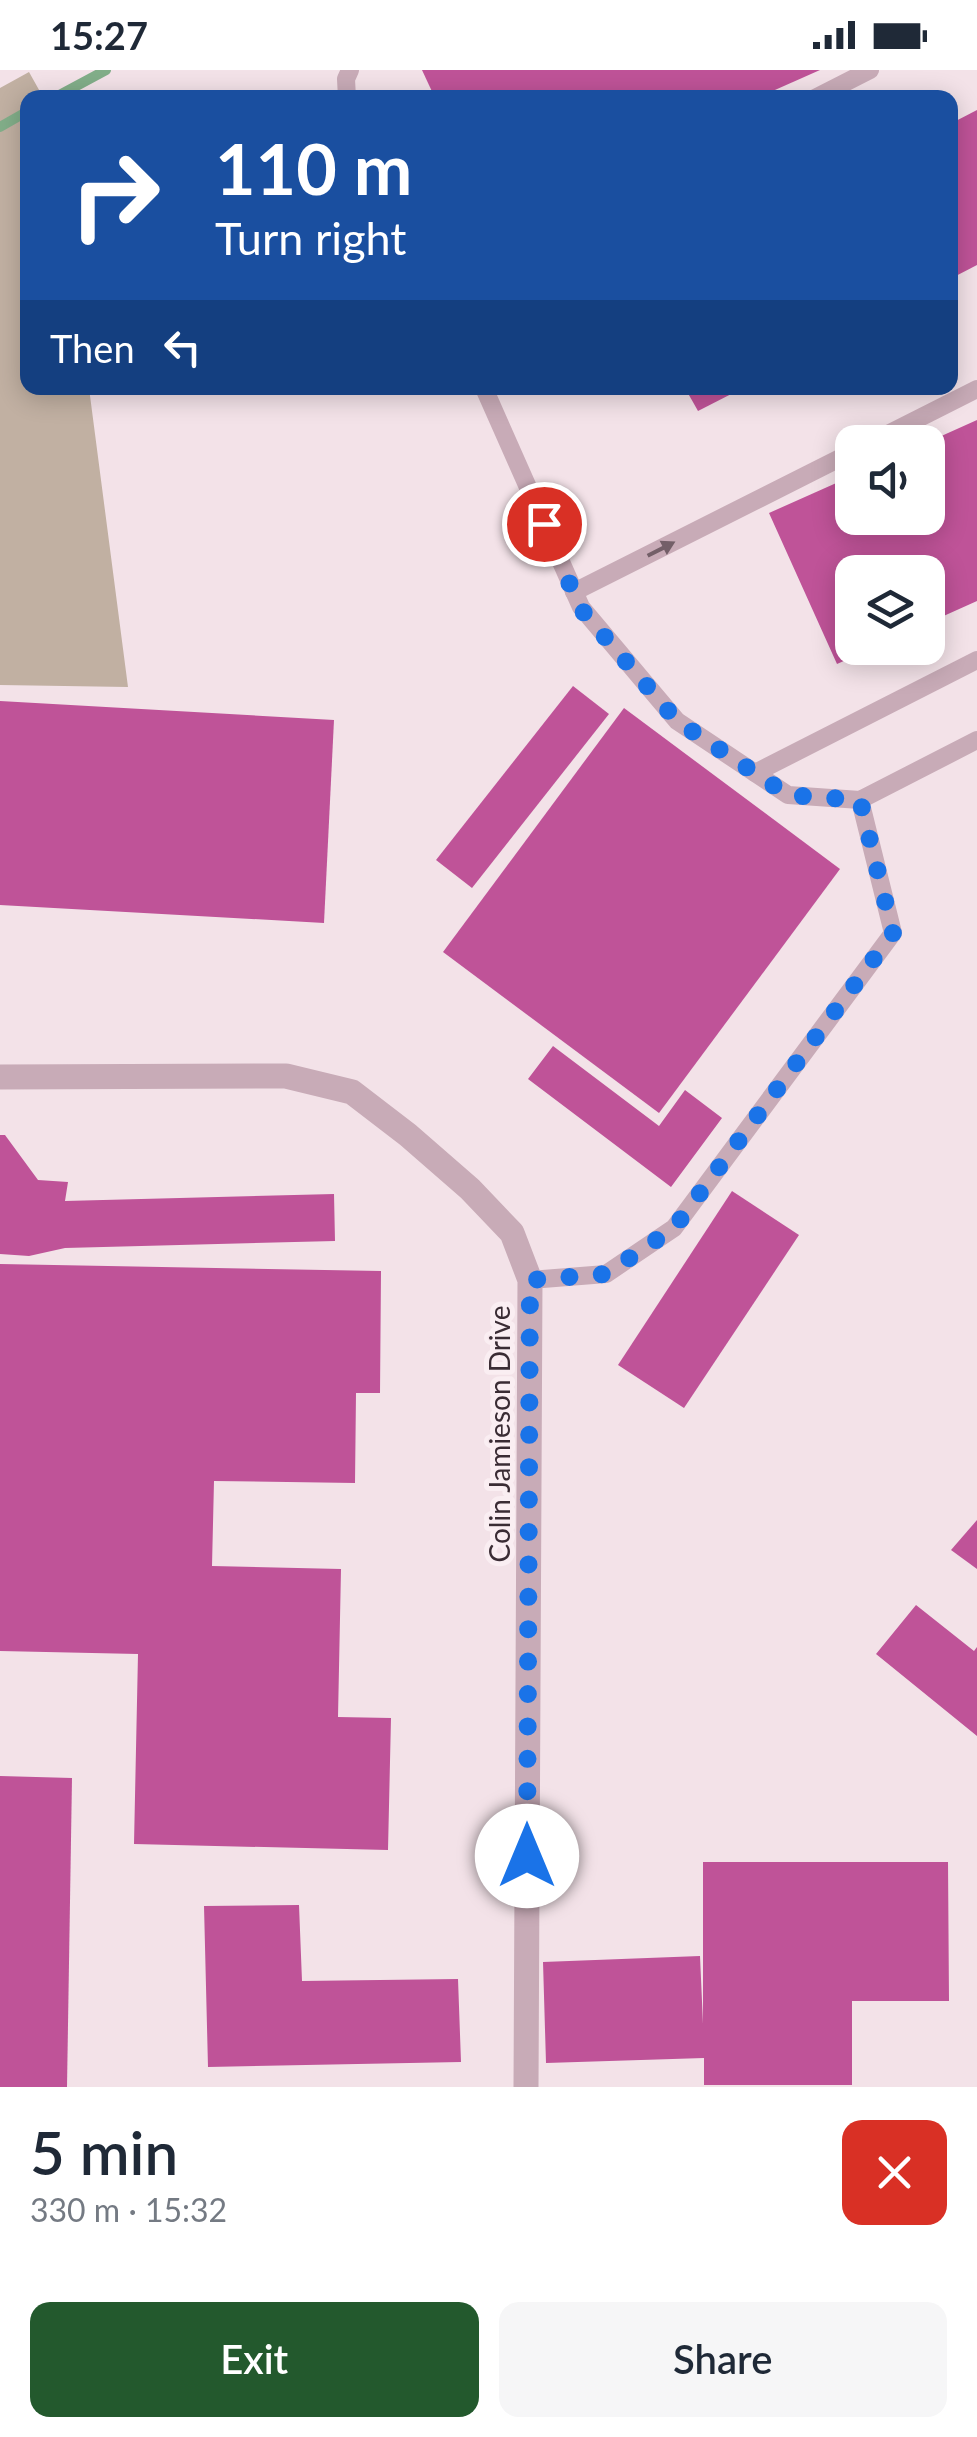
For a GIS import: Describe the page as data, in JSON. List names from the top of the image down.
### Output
{
  "streets": {
    "street": ["Colin Jamieson Drive"]
  },
  "page": {
    "status": "15:27",
    "turn": ["110 m", "Turn right"],
    "then": "Then",
    "heading": ["5 min", "330 m · 15:32"],
    "buttons": ["Exit", "Share"]
  }
}
